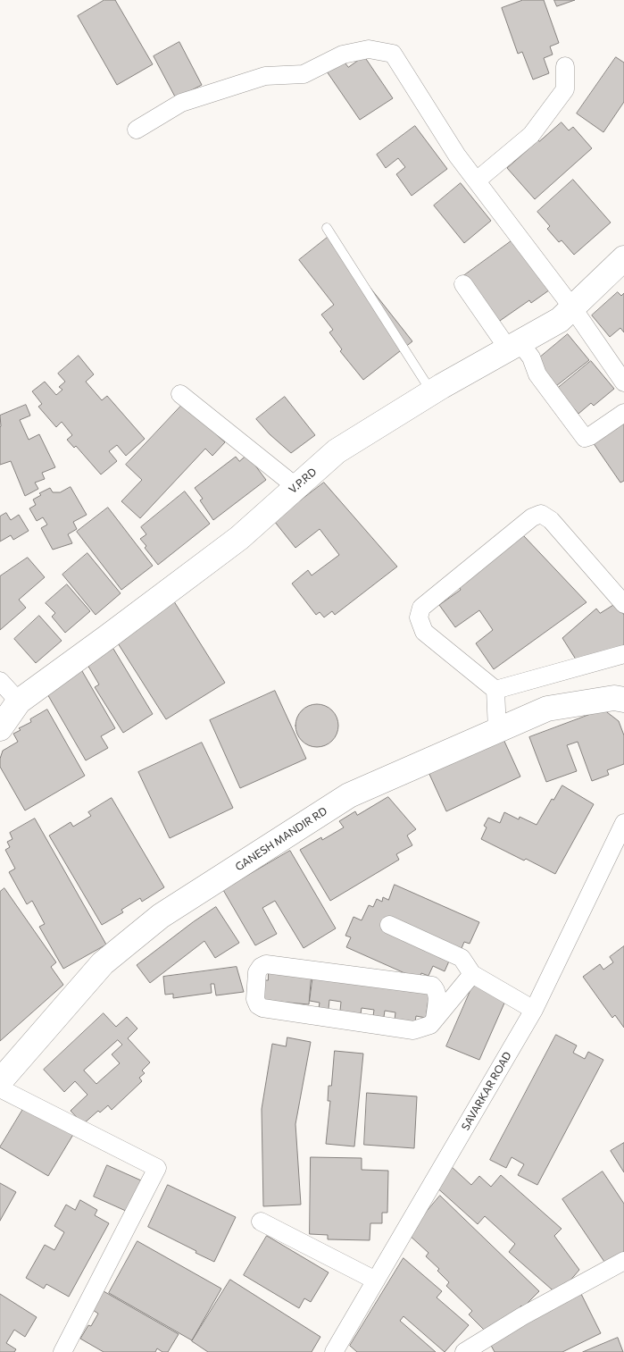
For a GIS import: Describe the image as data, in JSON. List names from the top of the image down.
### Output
{
  "streets": {
    "street": ["V.P.RD", "GANESH MANDIR RD", "SAVARKAR ROAD"]
  }
}
